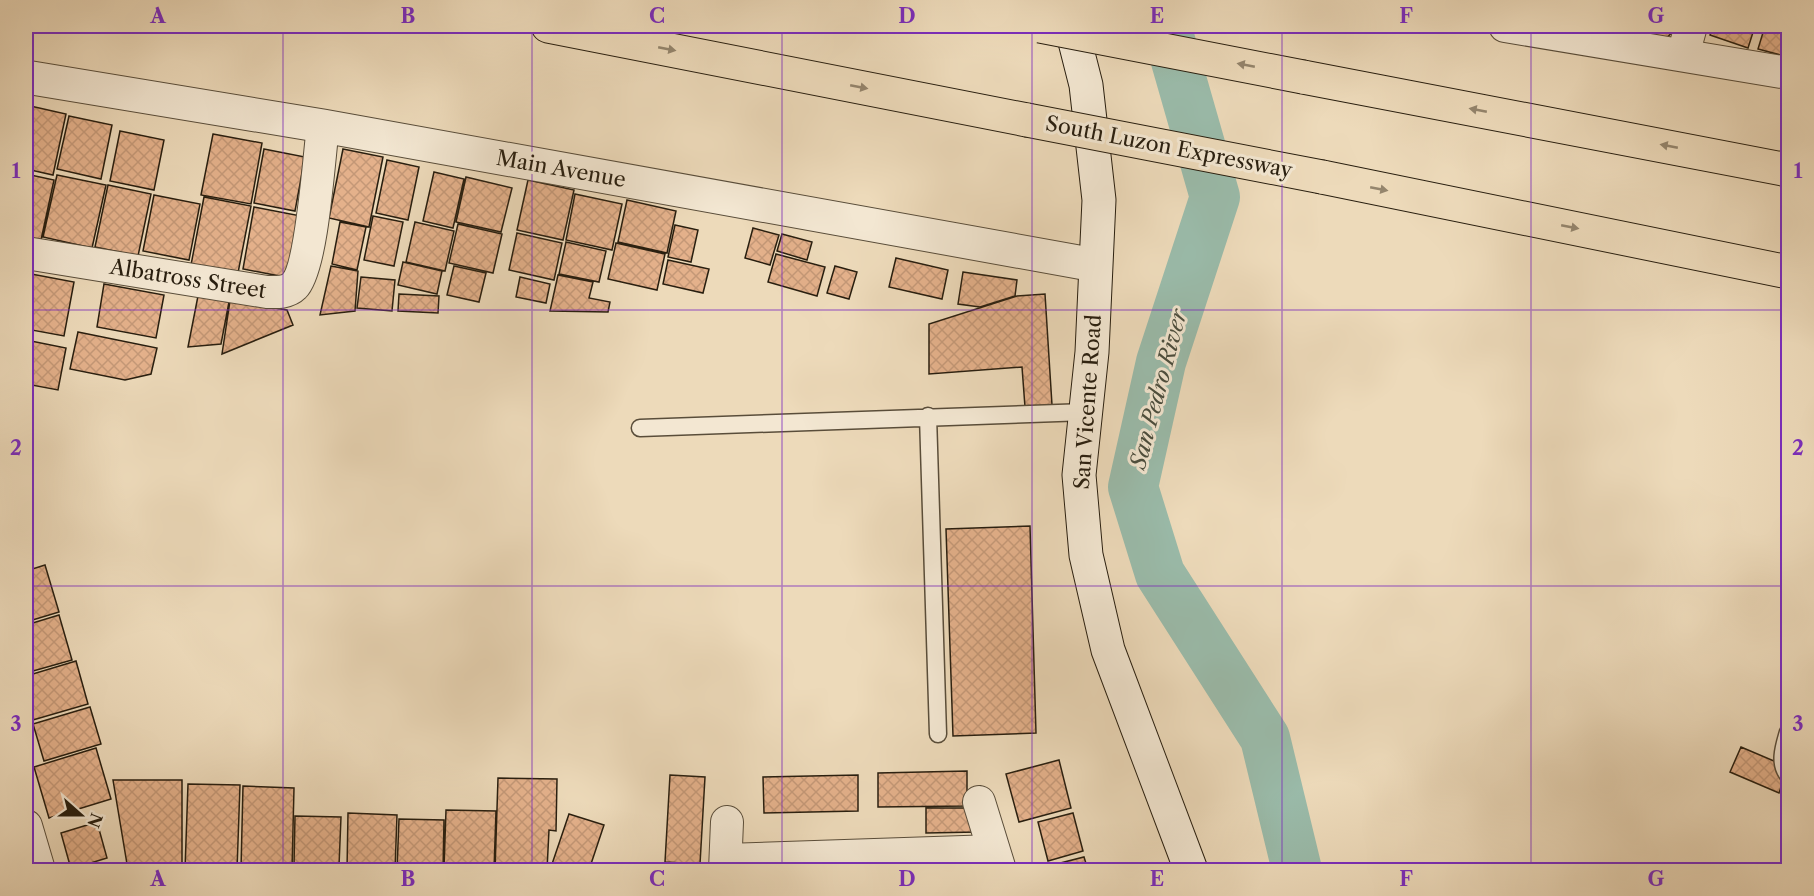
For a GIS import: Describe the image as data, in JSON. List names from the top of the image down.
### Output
{
  "streets": {
    "highway": ["South Luzon Expressway"],
    "street": ["Main Avenue", "Albatross Street", "San Vicente Road"]
  },
  "crossings": [
    ["Main Avenue", "Albatross Street"],
    ["Main Avenue", "San Vicente Road"]
  ],
  "water": ["San Pedro River"],
  "north": "right",
  "grid": {
    "columns": [
      "A",
      "B",
      "C",
      "D",
      "E",
      "F",
      "G"
    ],
    "rows": ["1", "2", "3"]
  }
}
